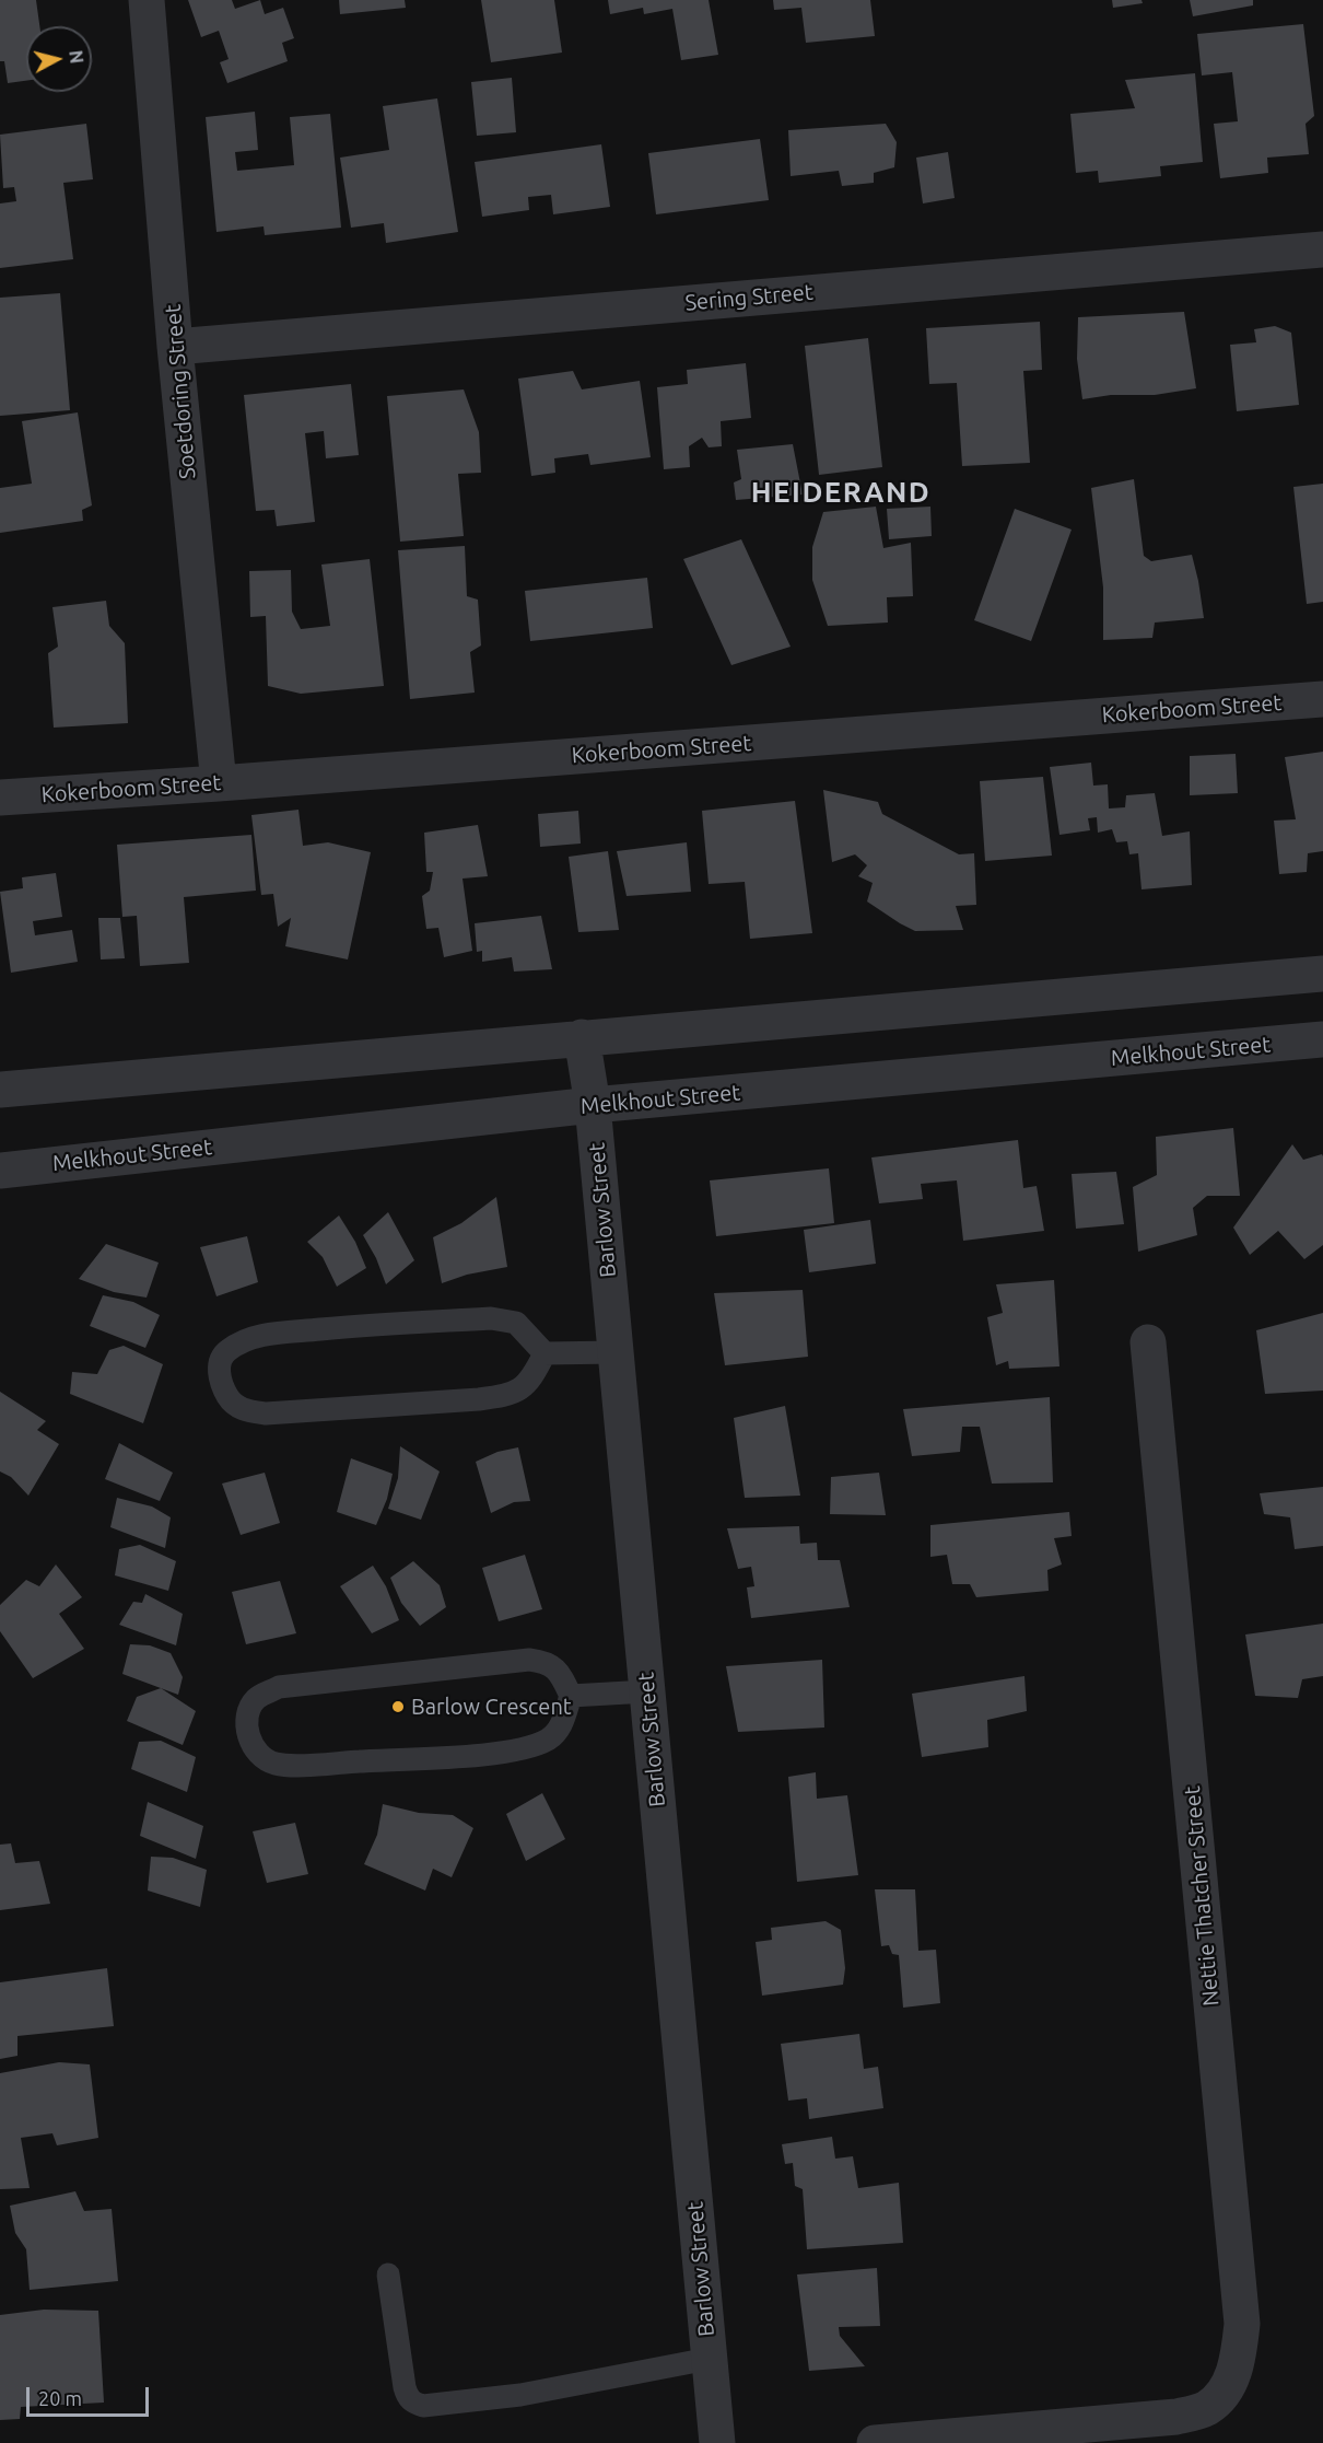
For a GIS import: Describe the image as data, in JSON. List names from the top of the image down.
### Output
{
  "streets": {
    "street": [
      "Sering Street",
      "Soetdoring Street",
      "Kokerboom Street",
      "Melkhout Street",
      "Barlow Street",
      "Nettie Thatcher Street"
    ]
  },
  "crossings": [
    ["Sering Street", "Soetdoring Street"],
    ["Soetdoring Street", "Kokerboom Street"],
    ["Melkhout Street", "Barlow Street"]
  ],
  "districts": ["HEIDERAND"],
  "places": ["Barlow Crescent"],
  "scale_bar": "20 m",
  "north": "right"
}
